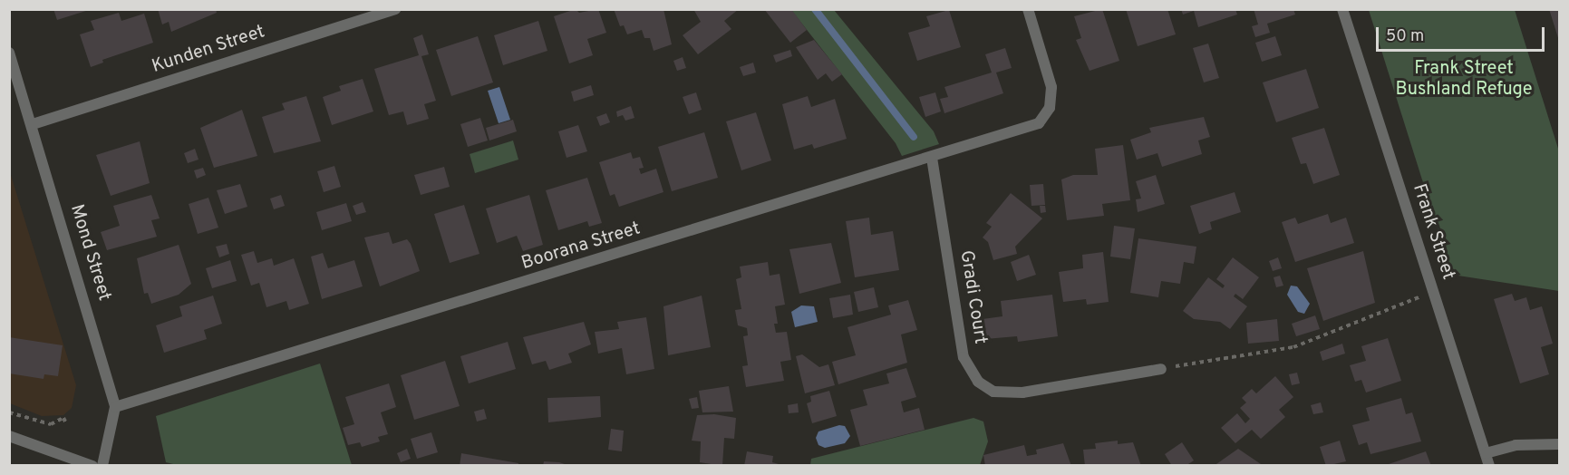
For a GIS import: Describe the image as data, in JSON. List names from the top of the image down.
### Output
{
  "streets": {
    "street": [
      "Kunden Street",
      "Frank Street",
      "Boorana Street",
      "Mond Street",
      "Gradi Court"
    ]
  },
  "crossings": [
    ["Kunden Street", "Mond Street"],
    ["Boorana Street", "Mond Street"],
    ["Boorana Street", "Gradi Court"]
  ],
  "parks": ["Frank Street Bushland Refuge"],
  "scale_bar": "50 m"
}
